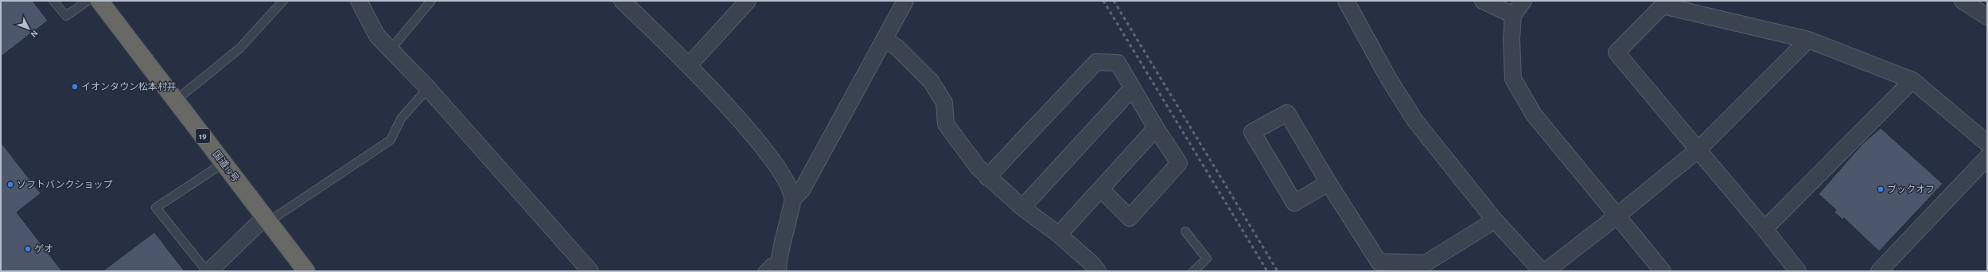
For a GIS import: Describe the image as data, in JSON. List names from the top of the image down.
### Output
{
  "streets": {
    "highway": ["19", "国道19号"]
  },
  "places": [
    "イオンタウン松本村井",
    "ソフトバンクショップ",
    "ブックオフ",
    "ゲオ"
  ],
  "north": "bottom right"
}
